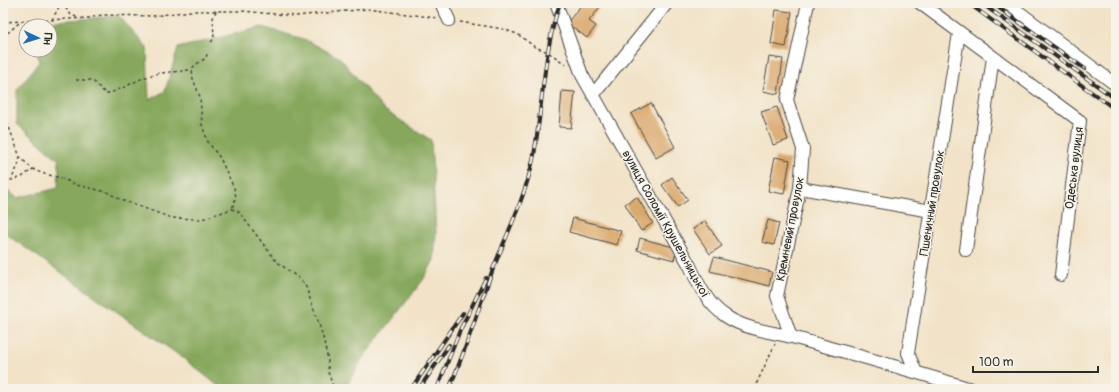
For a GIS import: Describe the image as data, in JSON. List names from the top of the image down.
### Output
{
  "streets": {
    "street": [
      "Одеська вулиця",
      "Пшеничний провулок",
      "вулиця Соломії Крушельницької",
      "Кремневий провулок"
    ]
  },
  "crossings": [
    ["Одеська вулиця", "Пшеничний провулок"],
    ["Пшеничний провулок", "вулиця Соломії Крушельницької"],
    ["вулиця Соломії Крушельницької", "Кремневий провулок"]
  ],
  "scale_bar": "100 m",
  "north": "right"
}
